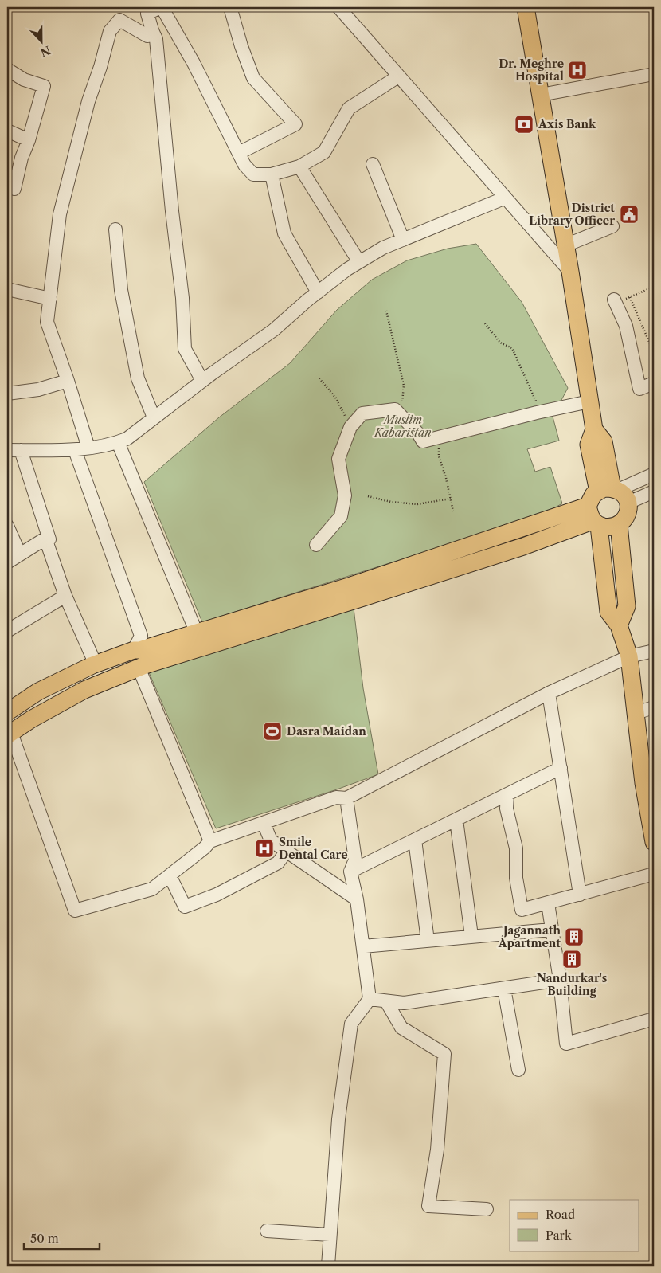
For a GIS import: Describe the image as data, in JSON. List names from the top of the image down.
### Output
{
  "parks": ["Muslim Kabaristan"],
  "places": {
    "hospital": ["Dr. Meghre Hospital", "Smile Dental Care"],
    "bank": ["Axis Bank"],
    "public building": ["District Library Officer"],
    "sports": ["Dasra Maidan"],
    "building": ["Jagannath Apartment", "Nandurkar's Building"]
  },
  "legend": ["Road", "Park"],
  "scale_bar": "50 m",
  "north": "bottom"
}
